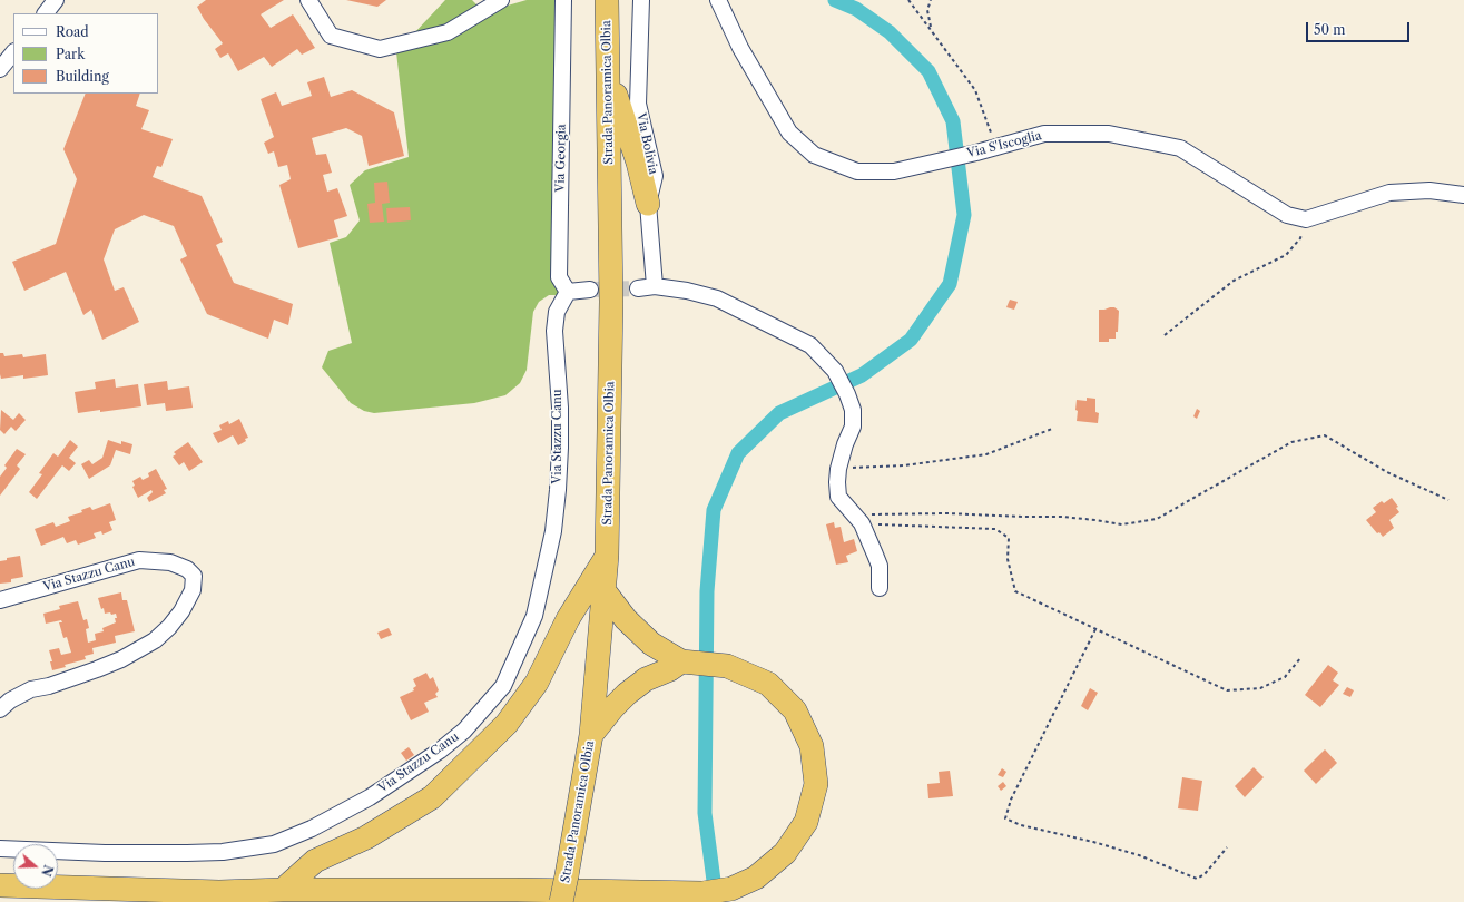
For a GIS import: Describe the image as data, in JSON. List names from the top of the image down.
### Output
{
  "streets": {
    "highway": ["Strada Panoramica Olbia"],
    "street": [
      "Via Bolivia",
      "Via S'Iscoglia",
      "Via Georgia",
      "Via Stazzu Canu"
    ]
  },
  "crossings": [
    ["Via Georgia", "Via Stazzu Canu"]
  ],
  "legend": ["Road", "Park", "Building"],
  "scale_bar": "50 m",
  "north": "right"
}
